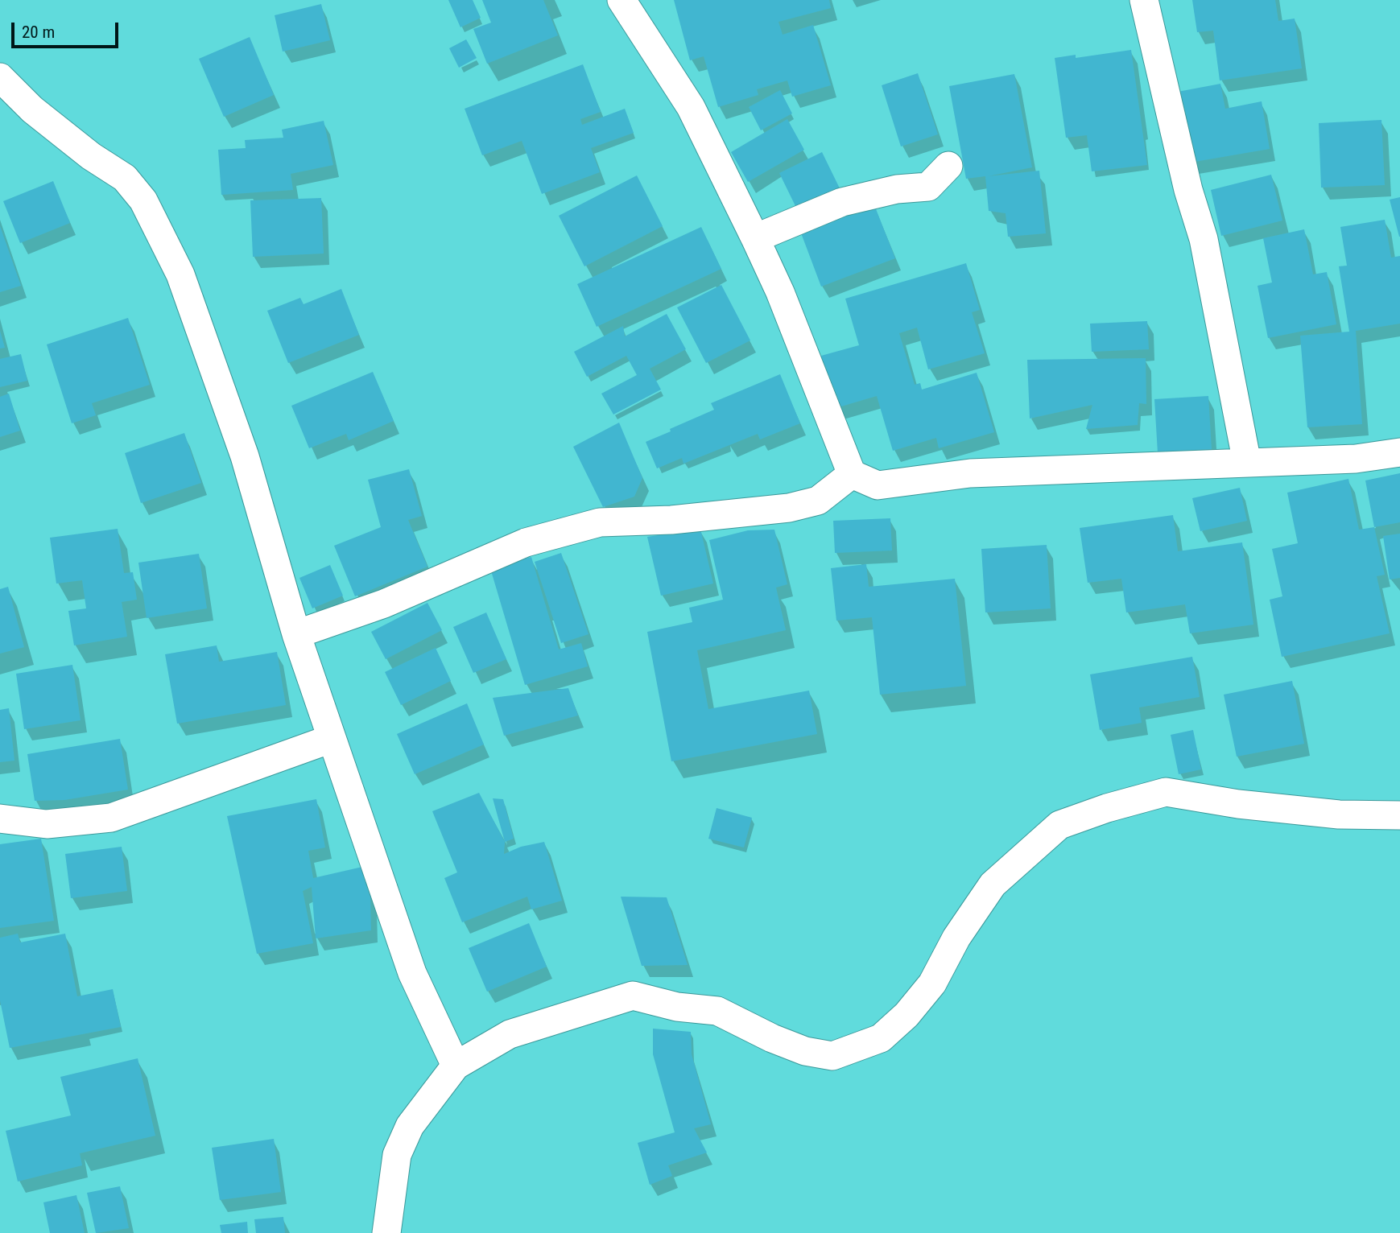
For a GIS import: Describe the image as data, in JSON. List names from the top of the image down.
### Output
{
  "scale_bar": "20 m"
}
